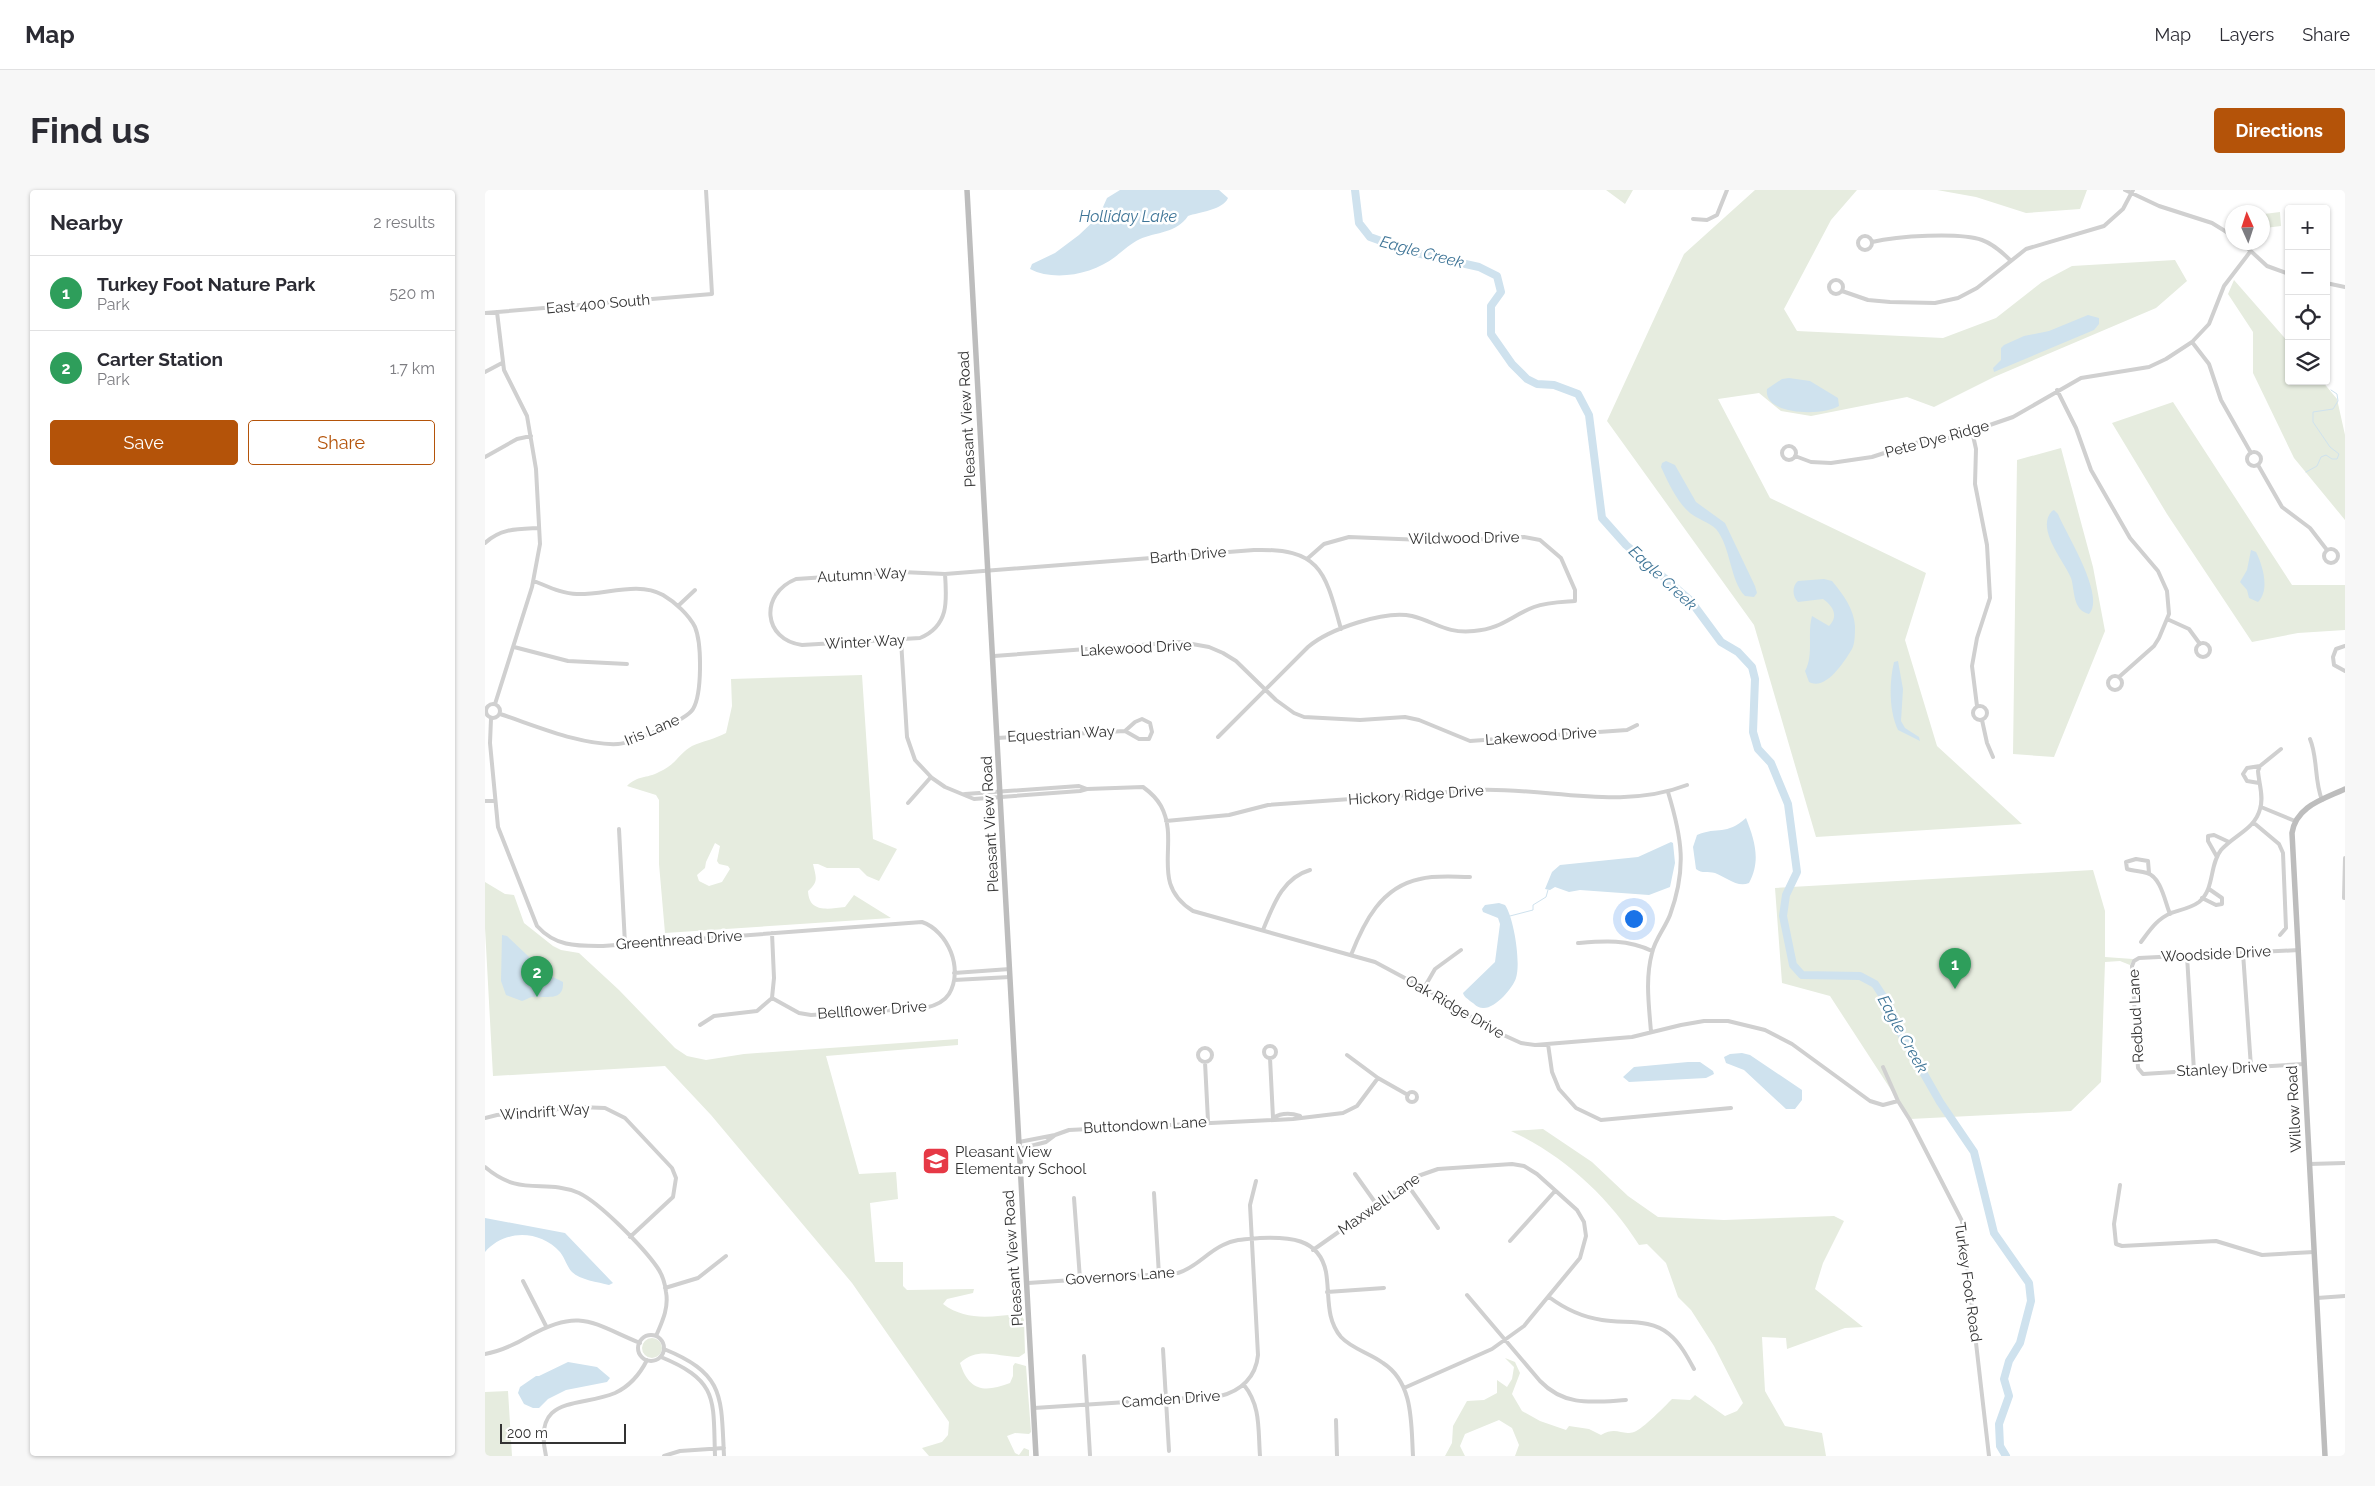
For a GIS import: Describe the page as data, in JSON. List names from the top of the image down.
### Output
{
  "streets": {
    "main road": ["Pleasant View Road", "Willow Road"],
    "street": [
      "East 400 South",
      "Pete Dye Ridge",
      "Wildwood Drive",
      "Barth Drive",
      "Autumn Way",
      "Winter Way",
      "Lakewood Drive",
      "Iris Lane",
      "Equestrian Way",
      "Hickory Ridge Drive",
      "Greenthread Drive",
      "Woodside Drive",
      "Oak Ridge Drive",
      "Bellflower Drive",
      "Redbud Lane",
      "Stanley Drive",
      "Windrift Way",
      "Buttondown Lane",
      "Maxwell Lane",
      "Governors Lane",
      "Turkey Foot Road",
      "Camden Drive"
    ]
  },
  "crossings": [
    ["Pleasant View Road", "Barth Drive"],
    ["Pleasant View Road", "Autumn Way"],
    ["Pleasant View Road", "Lakewood Drive"],
    ["Pleasant View Road", "Equestrian Way"],
    ["Pleasant View Road", "Oak Ridge Drive"],
    ["Pleasant View Road", "Buttondown Lane"],
    ["Pleasant View Road", "Governors Lane"],
    ["Pleasant View Road", "Camden Drive"],
    ["Wildwood Drive", "Barth Drive"],
    ["Wildwood Drive", "Lakewood Drive"],
    ["Barth Drive", "Autumn Way"],
    ["Autumn Way", "Winter Way"],
    ["Winter Way", "Oak Ridge Drive"],
    ["Iris Lane", "Greenthread Drive"],
    ["Hickory Ridge Drive", "Oak Ridge Drive"],
    ["Woodside Drive", "Redbud Lane"],
    ["Woodside Drive", "Willow Road"],
    ["Oak Ridge Drive", "Turkey Foot Road"],
    ["Redbud Lane", "Stanley Drive"],
    ["Stanley Drive", "Willow Road"],
    ["Maxwell Lane", "Governors Lane"]
  ],
  "water": ["Holliday Lake", "Eagle Creek"],
  "places": {
    "school or university": ["Pleasant View Elementary School"]
  },
  "scale_bar": "200 m",
  "north": "top",
  "page": {
    "header": "Map",
    "nav": ["Map", "Layers", "Share"],
    "buttons": [
      "Directions",
      ["Save", "Share"]
    ],
    "title": "Find us",
    "heading": ["Nearby", "2 results"],
    "map_buttons": ["+", "−"],
    "list": [
      {
        "mark": "1",
        "name": "Turkey Foot Nature Park",
        "note": "Park",
        "value": "520 m"
      },
      {
        "mark": "2",
        "name": "Carter Station",
        "note": "Park",
        "value": "1.7 km"
      }
    ],
    "pins": ["1", "2"],
    "scale": "200 m"
  }
}
